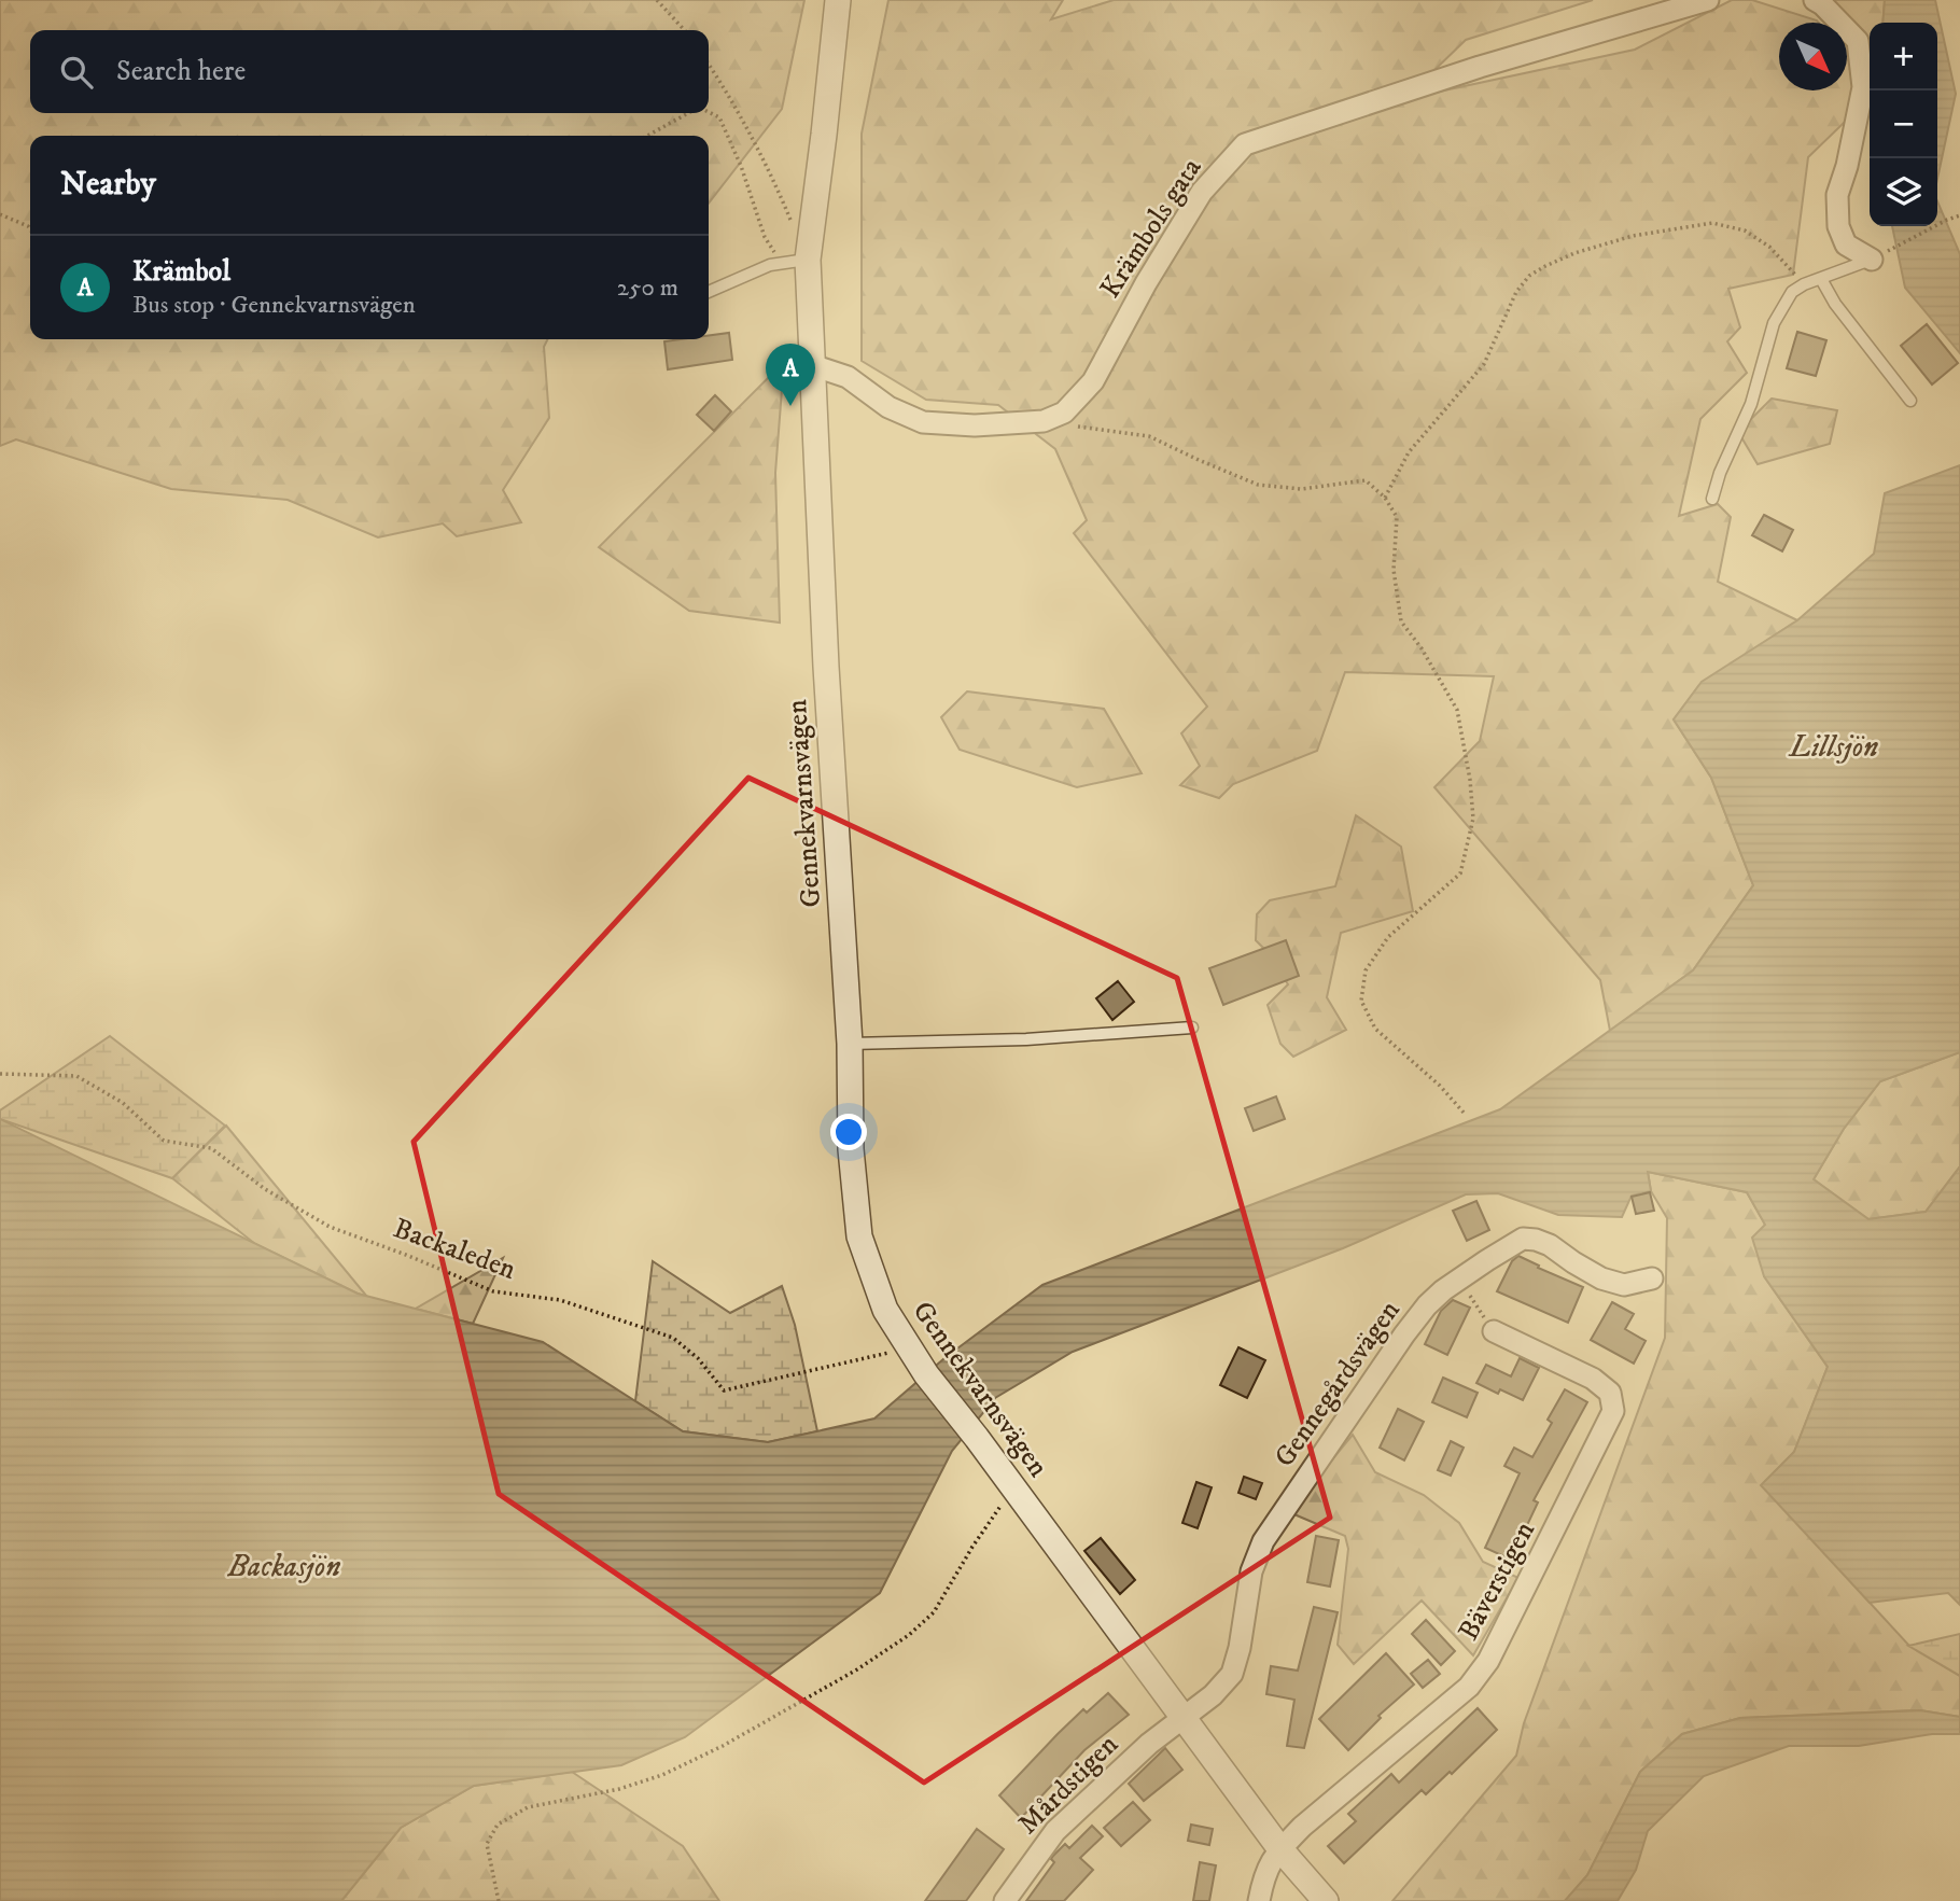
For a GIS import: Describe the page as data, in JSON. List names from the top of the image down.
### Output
{
  "streets": {
    "street": [
      "Krämbols gata",
      "Gennekvarnsvägen",
      "Gennegårdsvägen",
      "Bäverstigen",
      "Mårdstigen"
    ],
    "path": ["Backaleden"]
  },
  "crossings": [
    ["Krämbols gata", "Gennekvarnsvägen"],
    ["Gennekvarnsvägen", "Backaleden"],
    ["Gennekvarnsvägen", "Gennegårdsvägen"],
    ["Gennekvarnsvägen", "Bäverstigen"],
    ["Gennekvarnsvägen", "Mårdstigen"],
    ["Gennegårdsvägen", "Mårdstigen"]
  ],
  "water": ["Lillsjön", "Backasjön"],
  "north": "bottom right",
  "page": {
    "map_buttons": ["+", "−"],
    "search": "Search here",
    "heading": "Nearby",
    "list": [
      {
        "mark": "A",
        "name": "Krämbol",
        "note": "Bus stop · Gennekvarnsvägen",
        "value": "250 m"
      }
    ],
    "pins": "A"
  }
}
